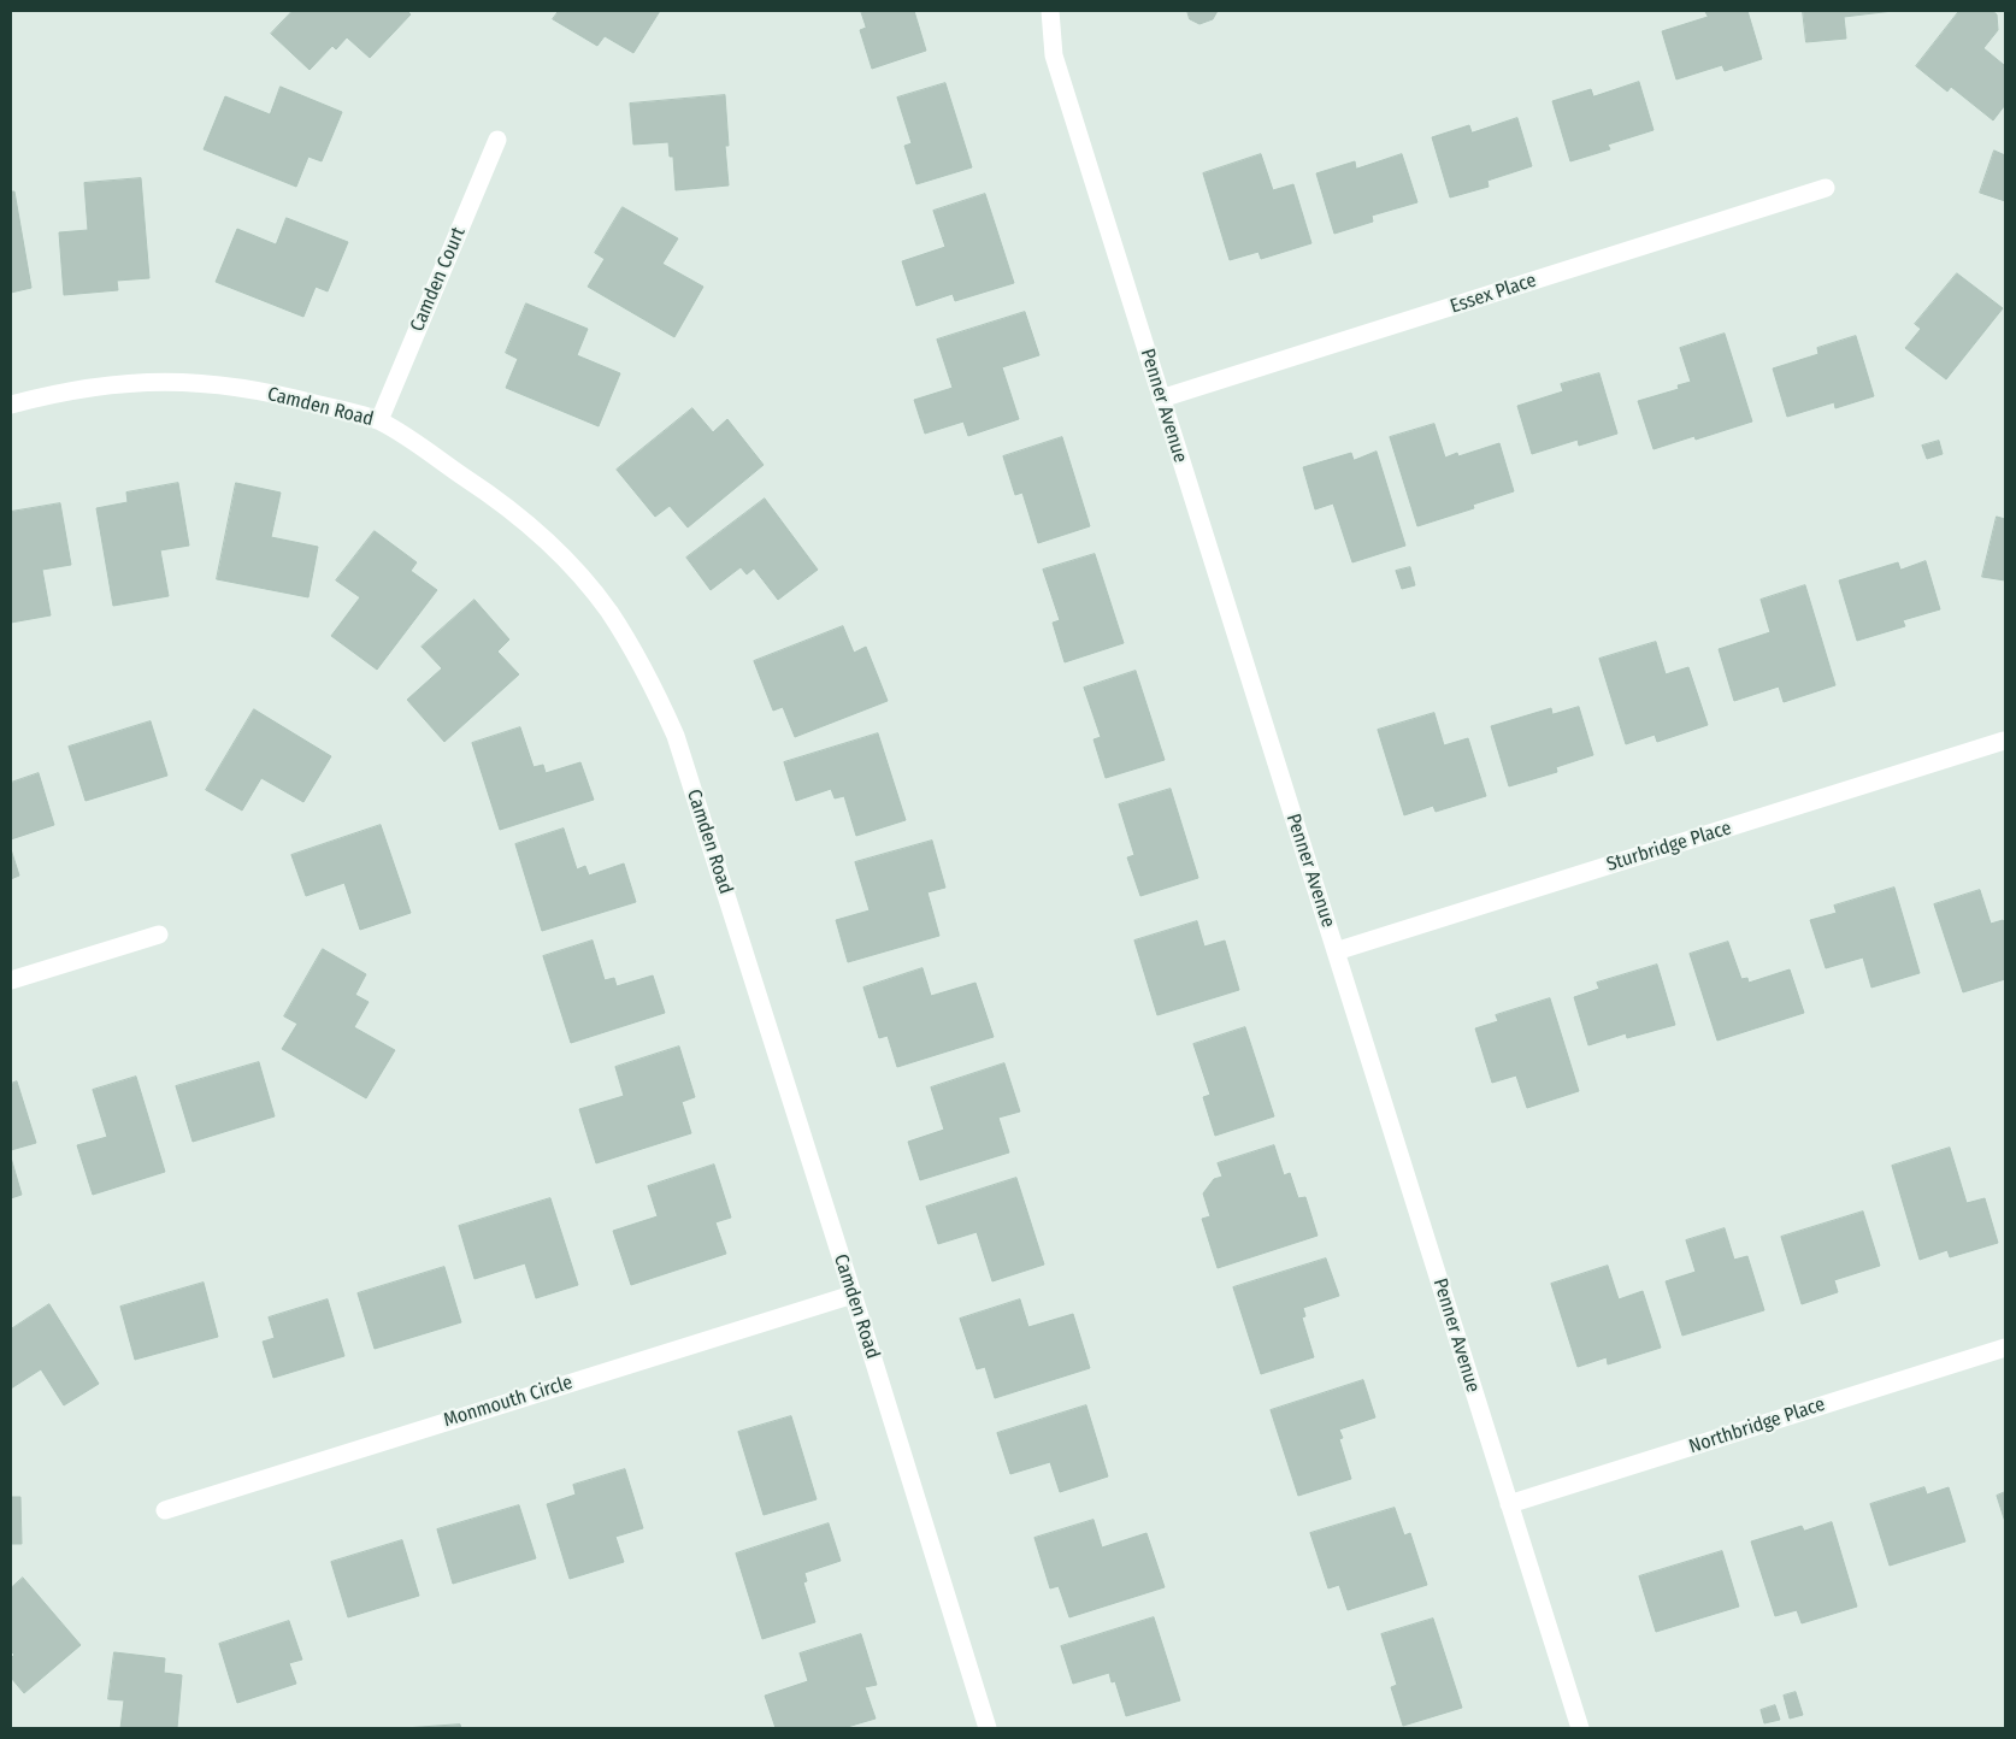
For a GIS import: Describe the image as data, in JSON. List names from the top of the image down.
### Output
{
  "streets": {
    "street": [
      "Camden Court",
      "Essex Place",
      "Penner Avenue",
      "Camden Road",
      "Sturbridge Place",
      "Monmouth Circle",
      "Northbridge Place"
    ]
  },
  "crossings": [
    ["Camden Court", "Camden Road"],
    ["Essex Place", "Penner Avenue"],
    ["Penner Avenue", "Sturbridge Place"],
    ["Penner Avenue", "Northbridge Place"],
    ["Camden Road", "Monmouth Circle"]
  ]
}
